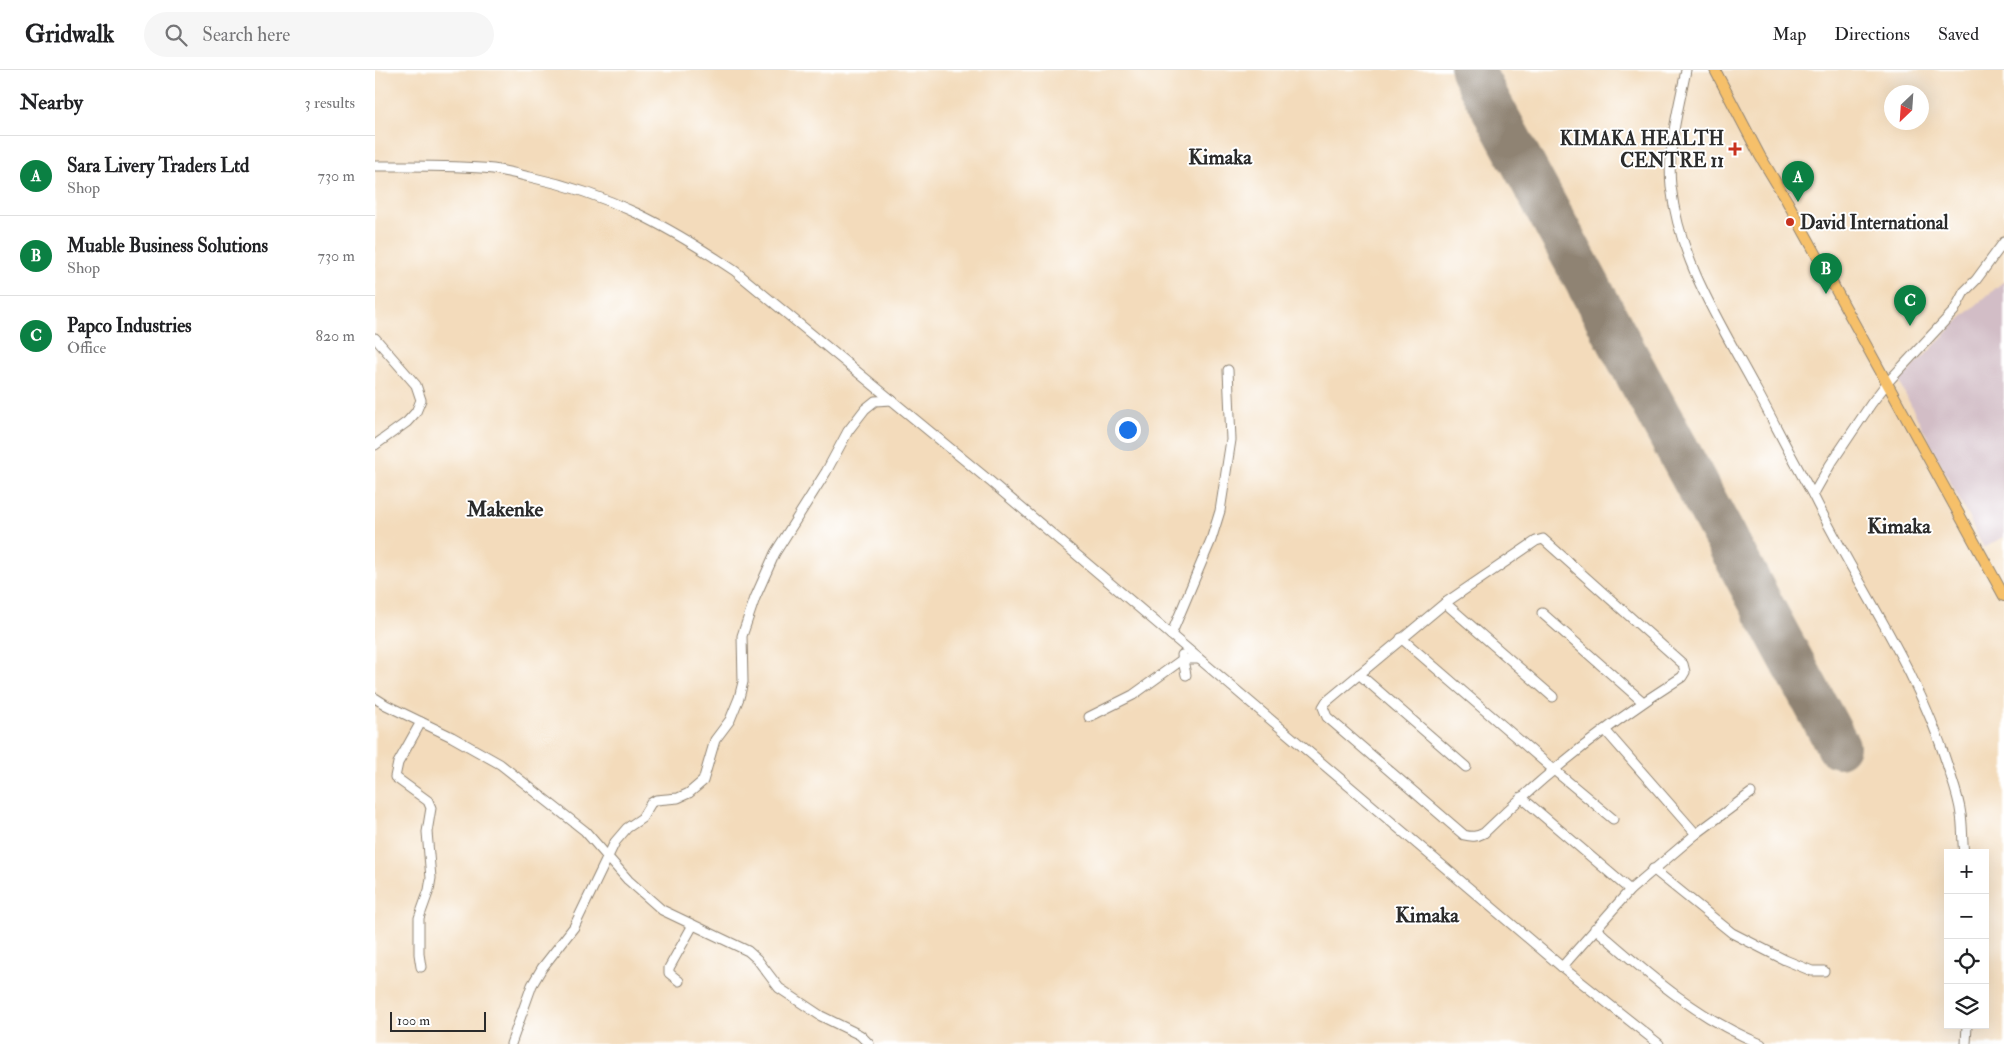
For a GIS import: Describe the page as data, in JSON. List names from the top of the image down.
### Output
{
  "districts": [
    "Kimaka",
    "Makenke",
    "Kimaka",
    "Kimaka"
  ],
  "places": {
    "health": ["KIMAKA HEALTH CENTRE 11"],
    "other": ["David International"]
  },
  "scale_bar": "100 m",
  "north": "bottom left",
  "page": {
    "header": "Gridwalk",
    "search": "Search here",
    "nav": ["Map", "Directions", "Saved"],
    "heading": ["Nearby", "3 results"],
    "list": [
      {
        "mark": "A",
        "name": "Sara Livery Traders Ltd",
        "note": "Shop",
        "value": "730 m"
      },
      {
        "mark": "B",
        "name": "Muable Business Solutions",
        "note": "Shop",
        "value": "730 m"
      },
      {
        "mark": "C",
        "name": "Papco Industries",
        "note": "Office",
        "value": "820 m"
      }
    ],
    "pins": ["A", "B", "C"],
    "map_buttons": ["+", "−"],
    "scale": "100 m"
  }
}
